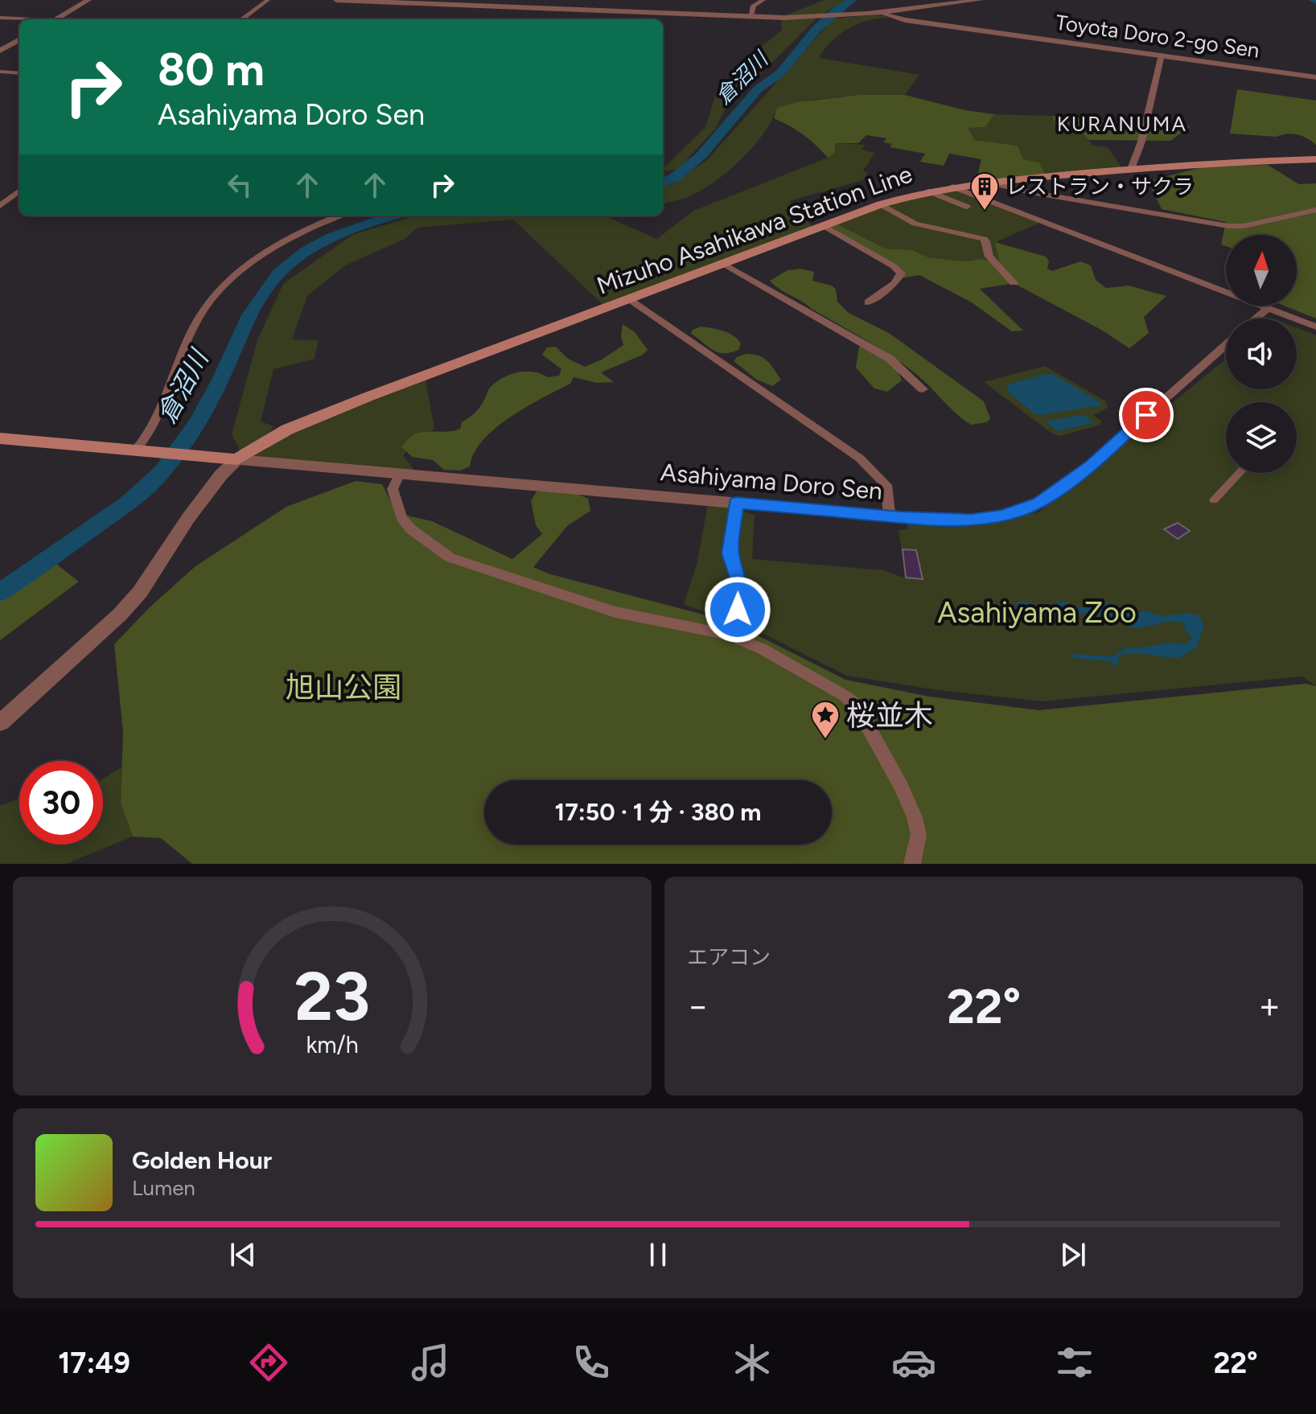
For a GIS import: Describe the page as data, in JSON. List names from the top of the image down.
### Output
{
  "streets": {
    "main road": ["Mizuho Asahikawa Station Line"],
    "street": ["Toyota Doro 2-go Sen", "Asahiyama Doro Sen"]
  },
  "crossings": [
    ["Mizuho Asahikawa Station Line", "Asahiyama Doro Sen"]
  ],
  "districts": ["KURANUMA"],
  "water": ["倉沼川"],
  "parks": ["Asahiyama Zoo", "旭山公園"],
  "places": {
    "building": ["レストラン・サクラ"],
    "place": ["桜並木"]
  },
  "north": "top",
  "page": {
    "turn": ["80 m", "Asahiyama Doro Sen"],
    "limit": "30",
    "trip": "17:50 · 1 分 · 380 m",
    "tile": "エアコン",
    "heat": ["−", "22°", "+"],
    "song": ["Golden Hour", "Lumen"],
    "tabs": ["17:49", "22°"],
    "gauge": ["23", "km/h"]
  }
}
